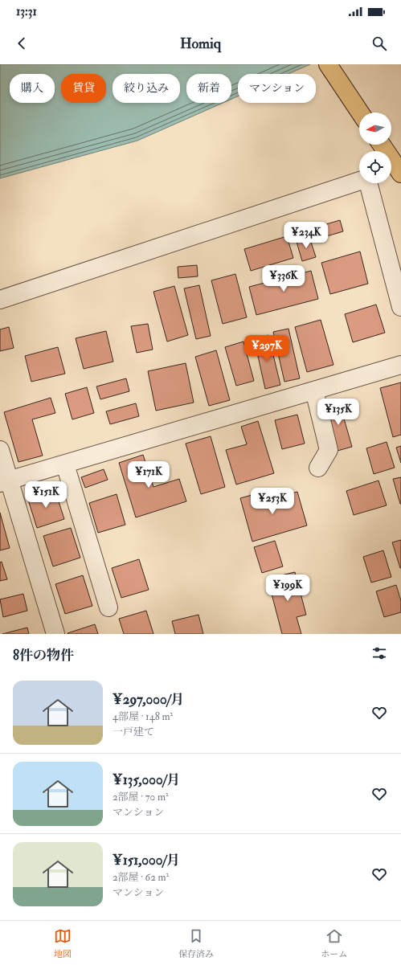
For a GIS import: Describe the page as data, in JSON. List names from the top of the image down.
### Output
{
  "north": "left",
  "page": {
    "status": "13:31",
    "header": "Homiq",
    "chip": [
      "購入",
      "賃貸",
      "絞り込み",
      "新着",
      "マンション"
    ],
    "price": [
      "¥234K",
      "¥336K",
      "¥297K",
      "¥135K",
      "¥171K",
      "¥151K",
      "¥253K",
      "¥199K"
    ],
    "heading": "8件の物件",
    "list": [
      {
        "name": "¥297,000/月",
        "note": "4部屋 · 148 m² · 一戸建て"
      },
      {
        "name": "¥135,000/月",
        "note": "2部屋 · 70 m² · マンション"
      },
      {
        "name": "¥151,000/月",
        "note": "2部屋 · 62 m² · マンション"
      }
    ],
    "tabs": ["地図", "保存済み", "ホーム"]
  }
}
